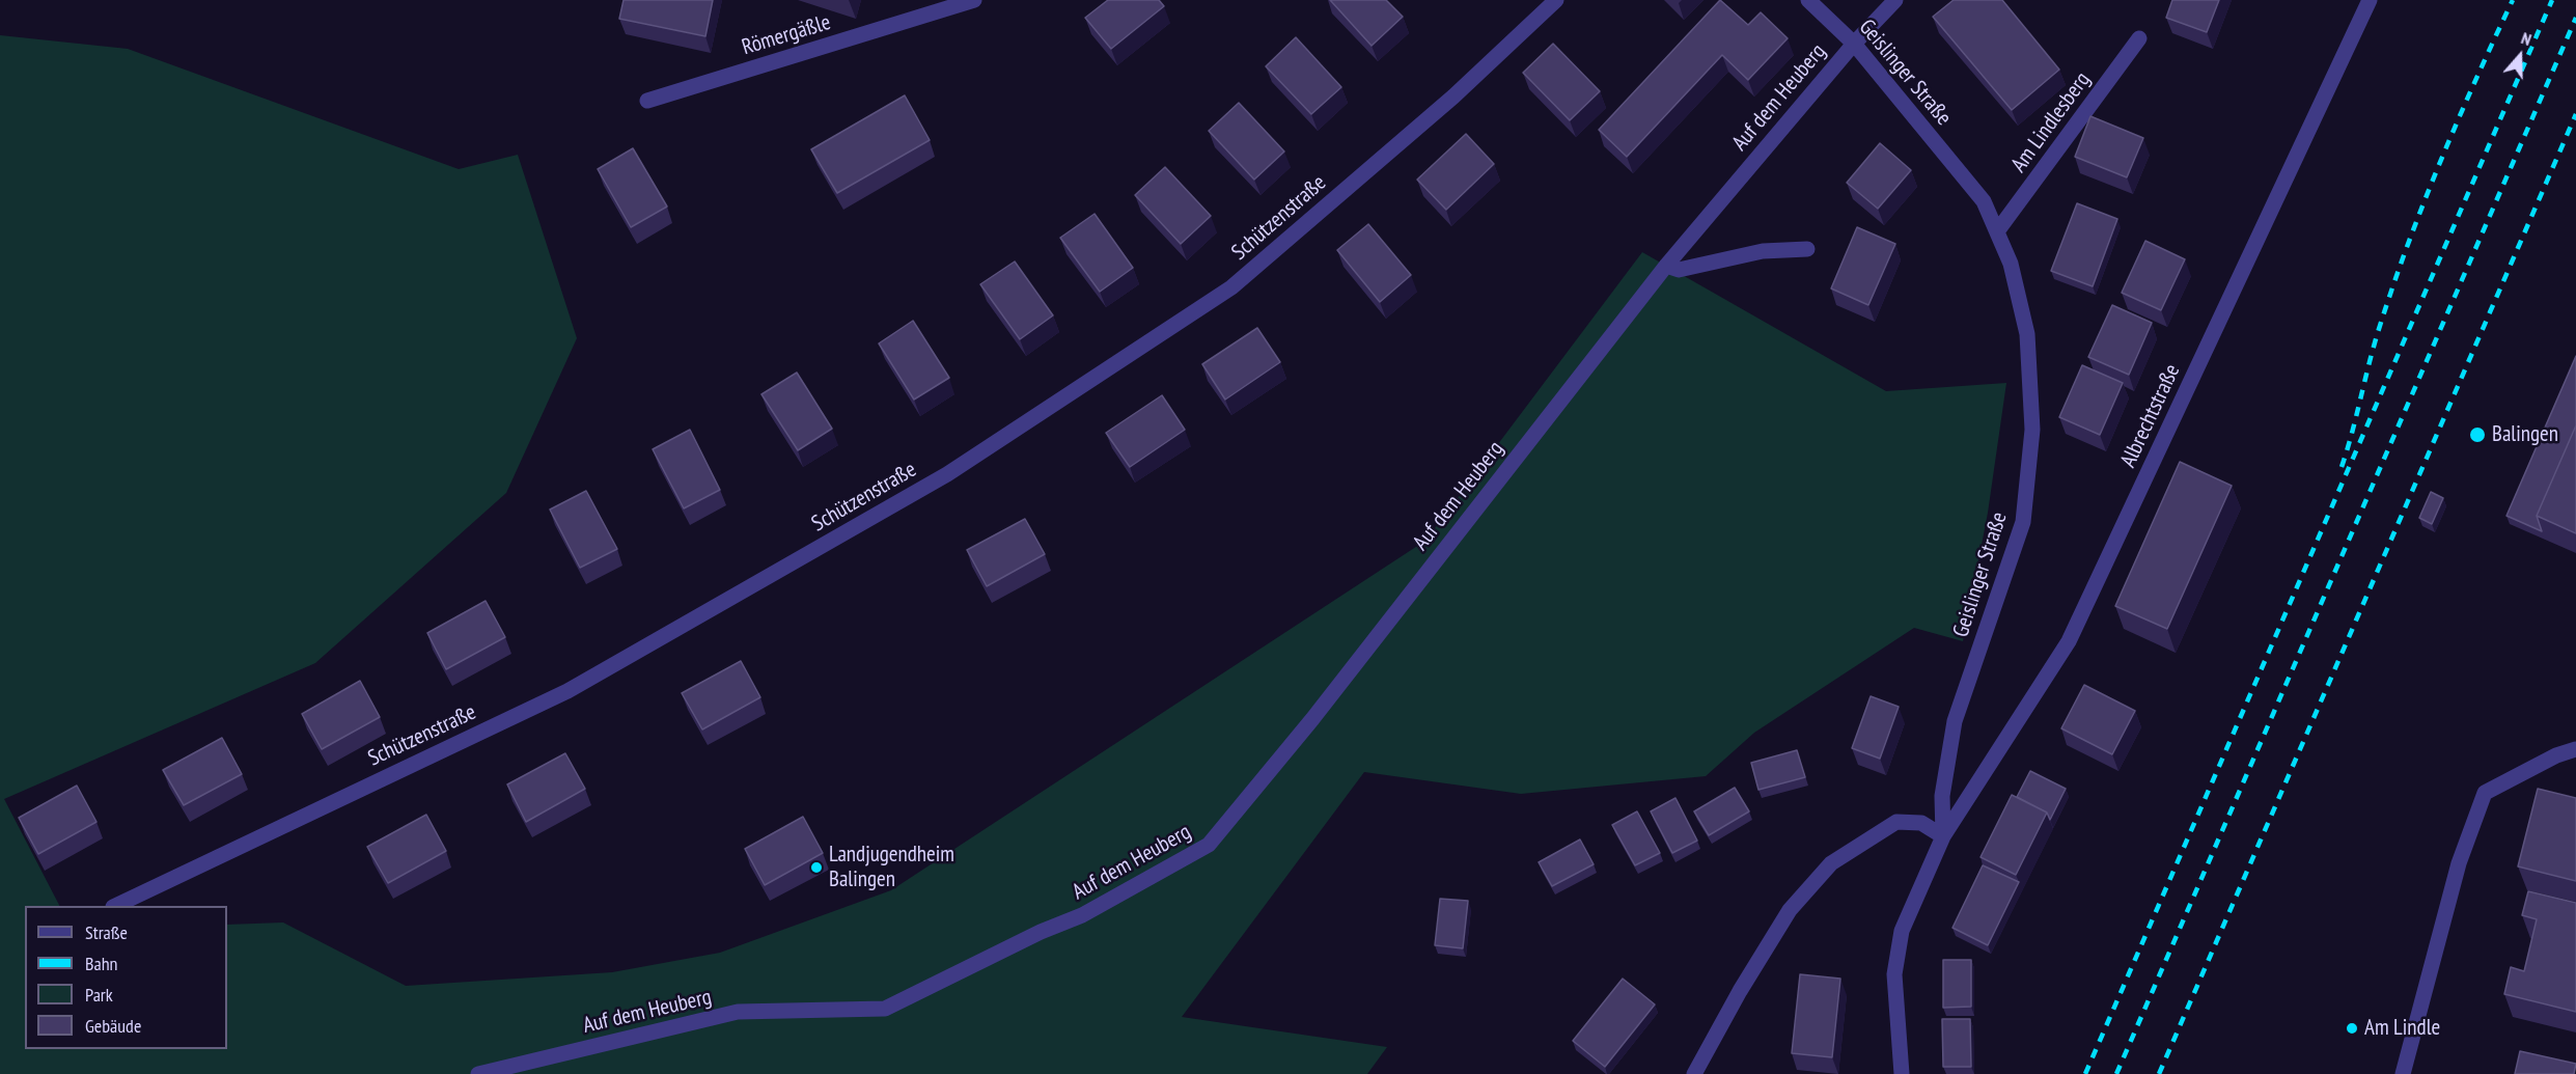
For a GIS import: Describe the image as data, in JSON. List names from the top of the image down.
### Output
{
  "streets": {
    "street": [
      "Römergäßle",
      "Geislinger Straße",
      "Auf dem Heuberg",
      "Am Lindlesberg",
      "Schützenstraße",
      "Albrechtstraße"
    ]
  },
  "crossings": [
    ["Geislinger Straße", "Auf dem Heuberg"],
    ["Geislinger Straße", "Am Lindlesberg"],
    ["Geislinger Straße", "Albrechtstraße"]
  ],
  "places": ["Balingen", "Landjugendheim Balingen", "Am Lindle"],
  "legend": [
    "Straße",
    "Bahn",
    "Park",
    "Gebäude"
  ],
  "north": "top"
}
